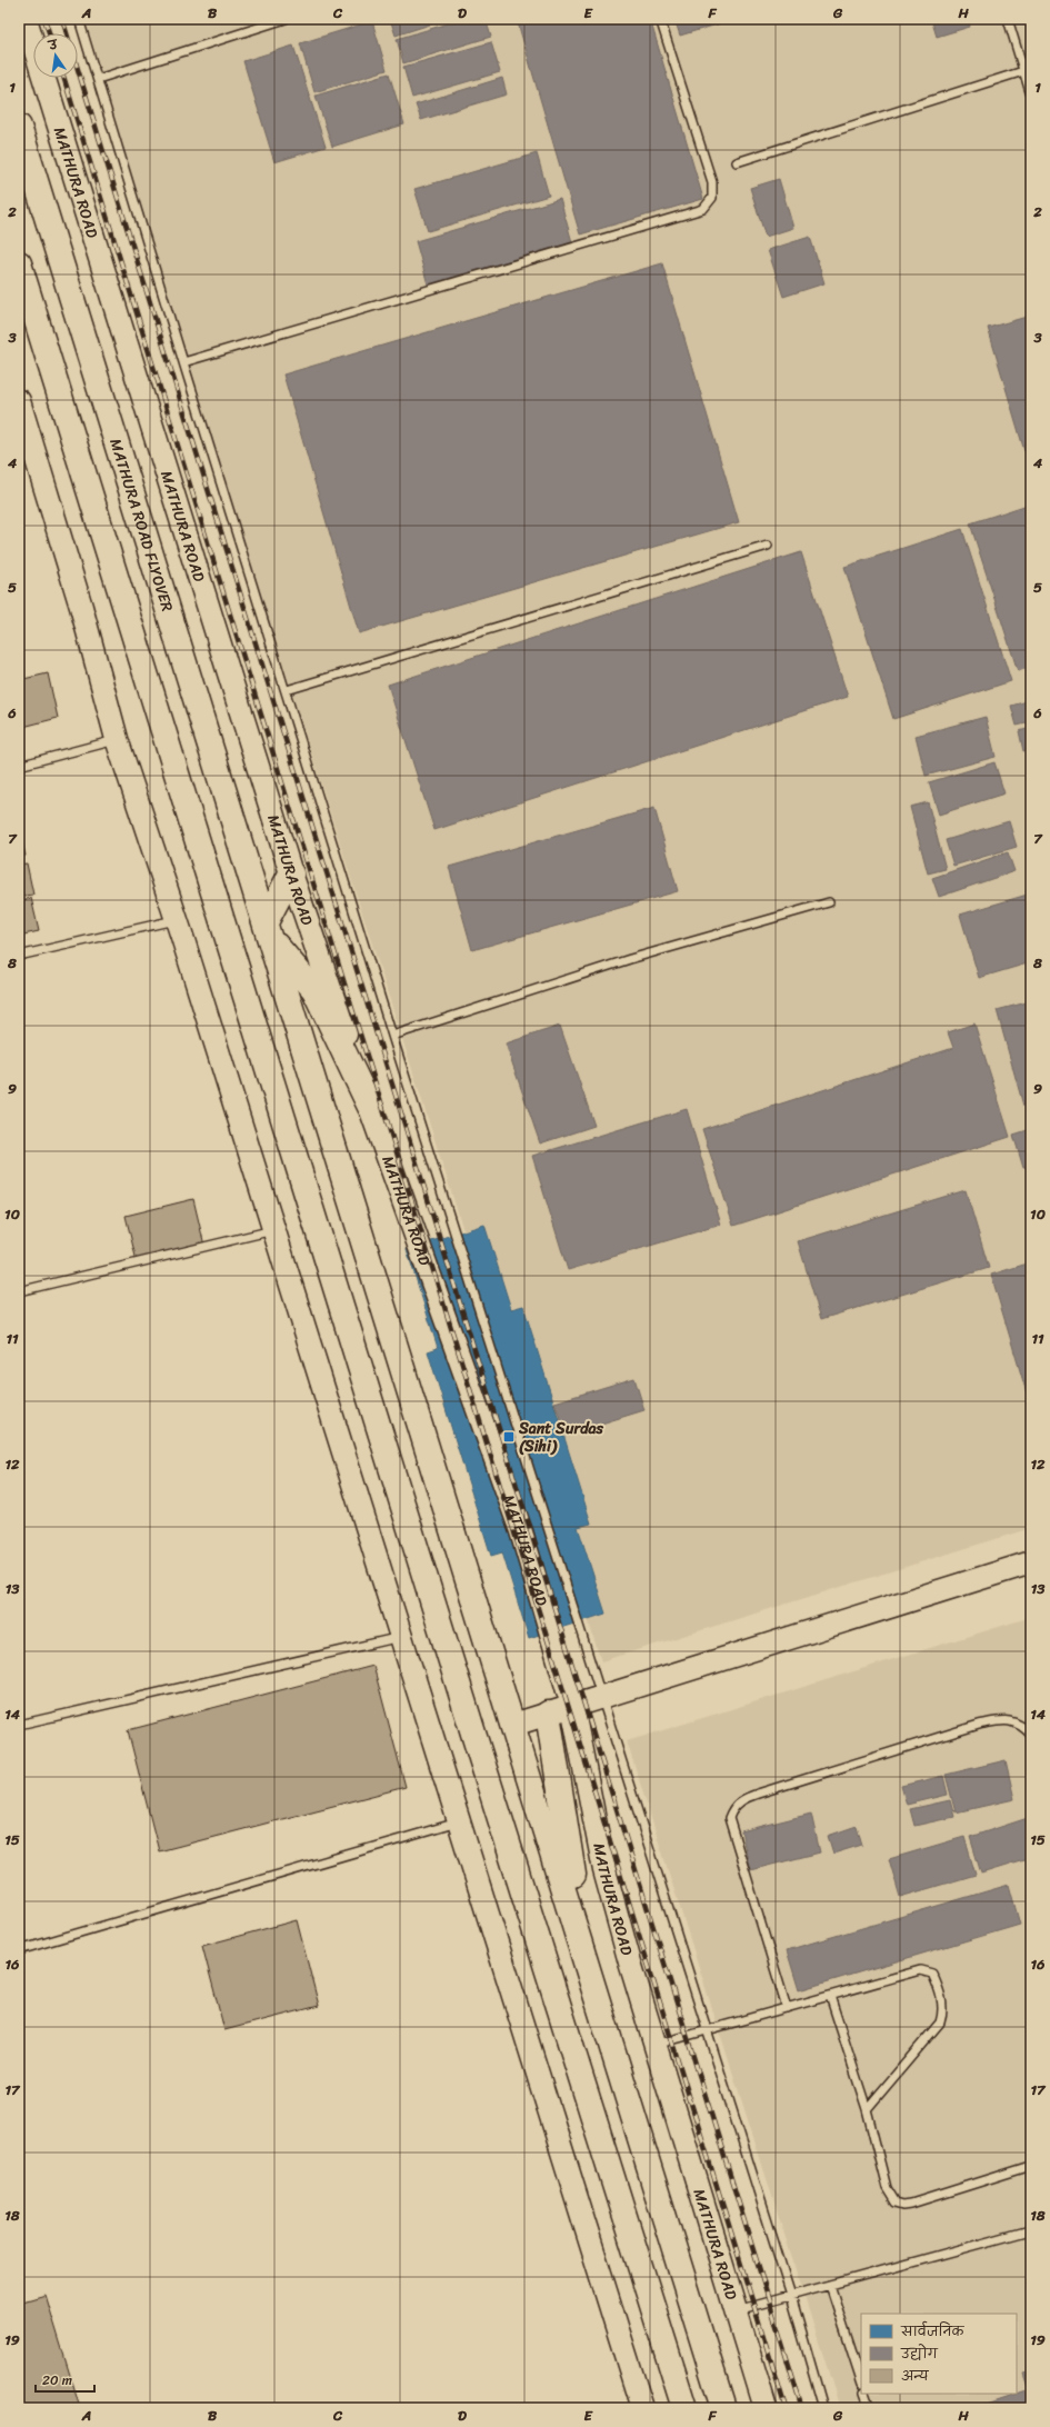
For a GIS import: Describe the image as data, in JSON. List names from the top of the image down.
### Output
{
  "streets": {
    "highway": ["MATHURA ROAD FLYOVER"],
    "main road": ["MATHURA ROAD"]
  },
  "places": {
    "transit": ["Sant Surdas (Sihi)"]
  },
  "legend": ["सार्वजनिक", "उद्योग", "अन्य"],
  "scale_bar": "20 m",
  "north": "top",
  "grid": {
    "columns": [
      "A",
      "B",
      "C",
      "D",
      "E",
      "F",
      "G",
      "H"
    ],
    "rows": [
      "1",
      "2",
      "3",
      "4",
      "5",
      "6",
      "7",
      "8",
      "9",
      "10",
      "11",
      "12",
      "13",
      "14",
      "15",
      "16",
      "17",
      "18",
      "19"
    ]
  }
}
